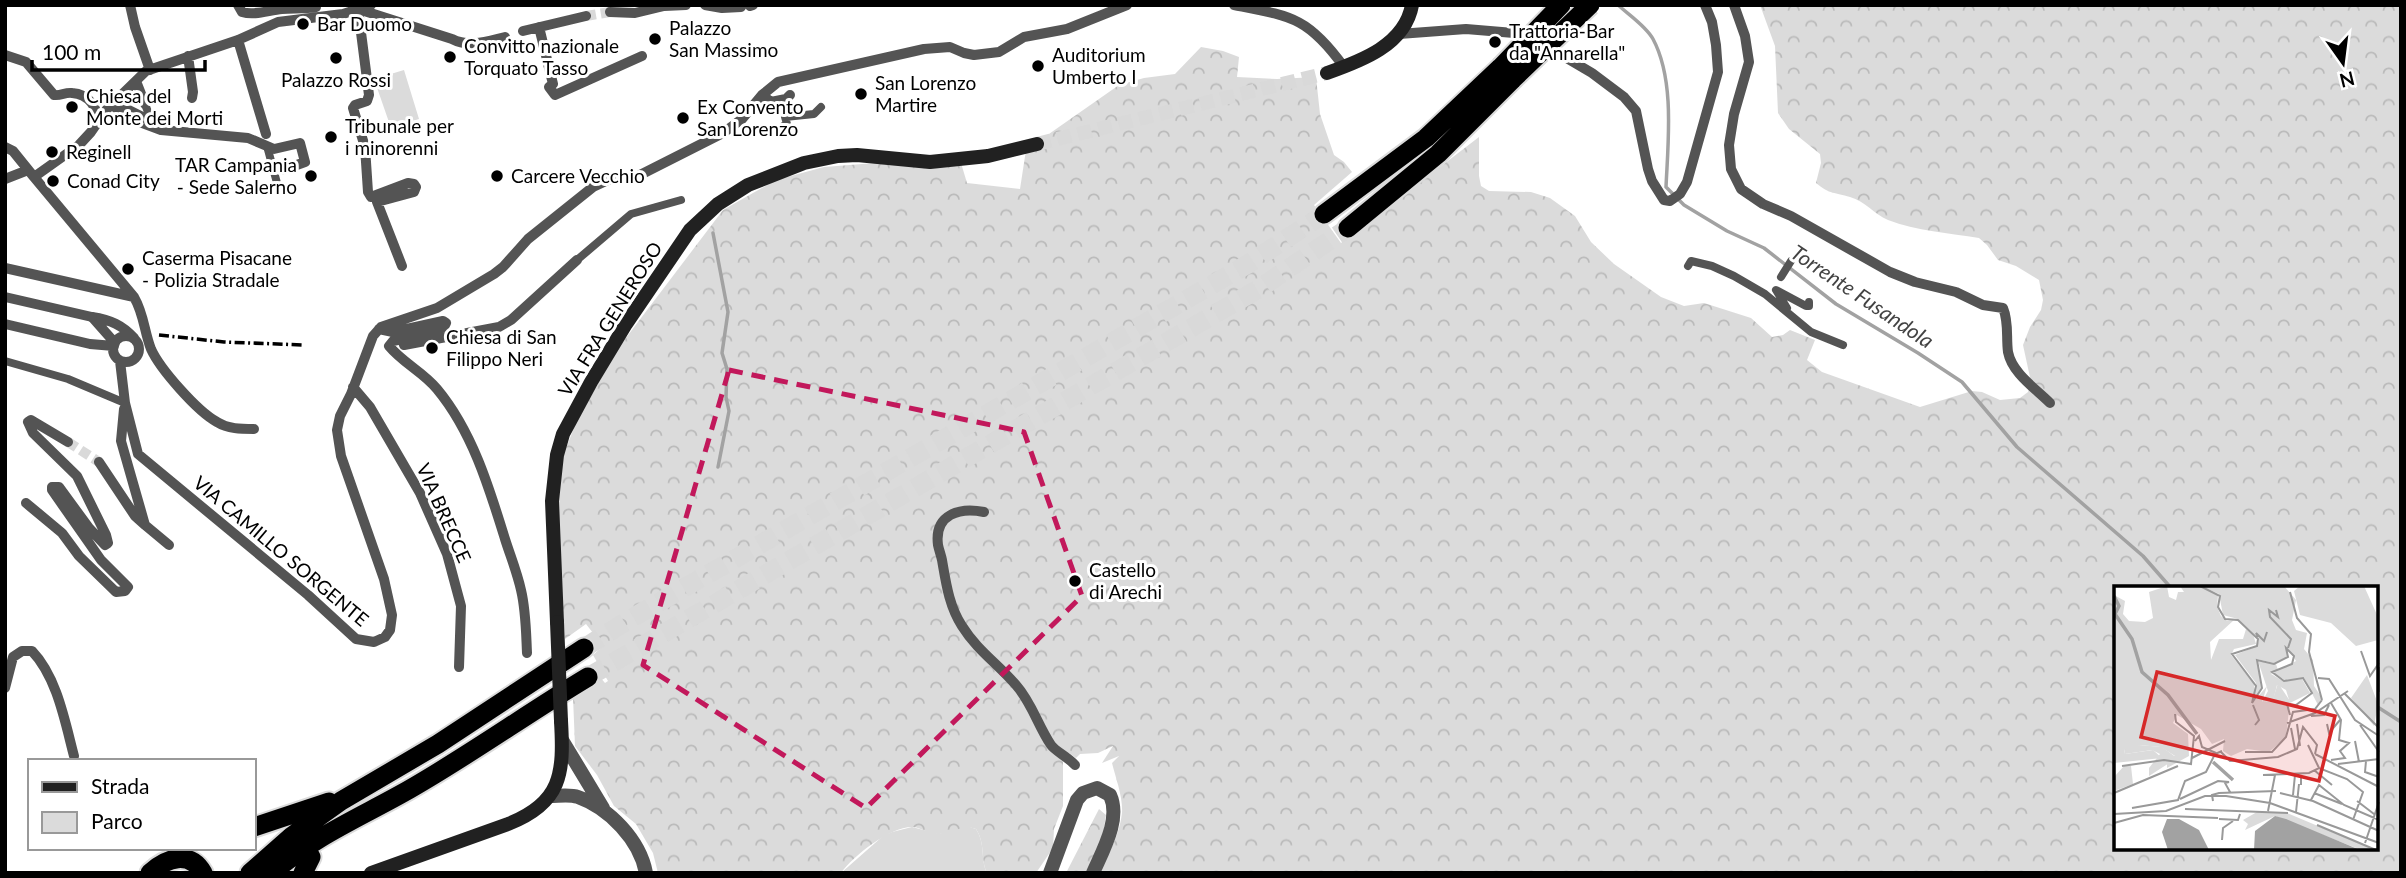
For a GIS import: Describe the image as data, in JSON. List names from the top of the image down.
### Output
{
  "streets": {
    "main road": ["VIA FRA GENEROSO"],
    "street": ["VIA BRECCE", "VIA CAMILLO SORGENTE"]
  },
  "crossings": [
    ["VIA BRECCE", "VIA CAMILLO SORGENTE"]
  ],
  "water": ["Torrente Fusandola"],
  "places": [
    "Bar Duomo",
    "Palazzo San Massimo",
    "Trattoria-Bar da \"Annarella\"",
    "Convitto nazionale Torquato Tasso",
    "Palazzo Rossi",
    "Auditorium Umberto I",
    "San Lorenzo Martire",
    "Chiesa del Monte dei Morti",
    "Ex Convento San Lorenzo",
    "Tribunale per i minorenni",
    "Reginell",
    "TAR Campania - Sede Salerno",
    "Carcere Vecchio",
    "Conad City",
    "Caserma Pisacane - Polizia Stradale",
    "Chiesa di San Filippo Neri",
    "Castello di Arechi"
  ],
  "legend": ["Strada", "Parco"],
  "scale_bar": "100 m",
  "north": "bottom"
}
